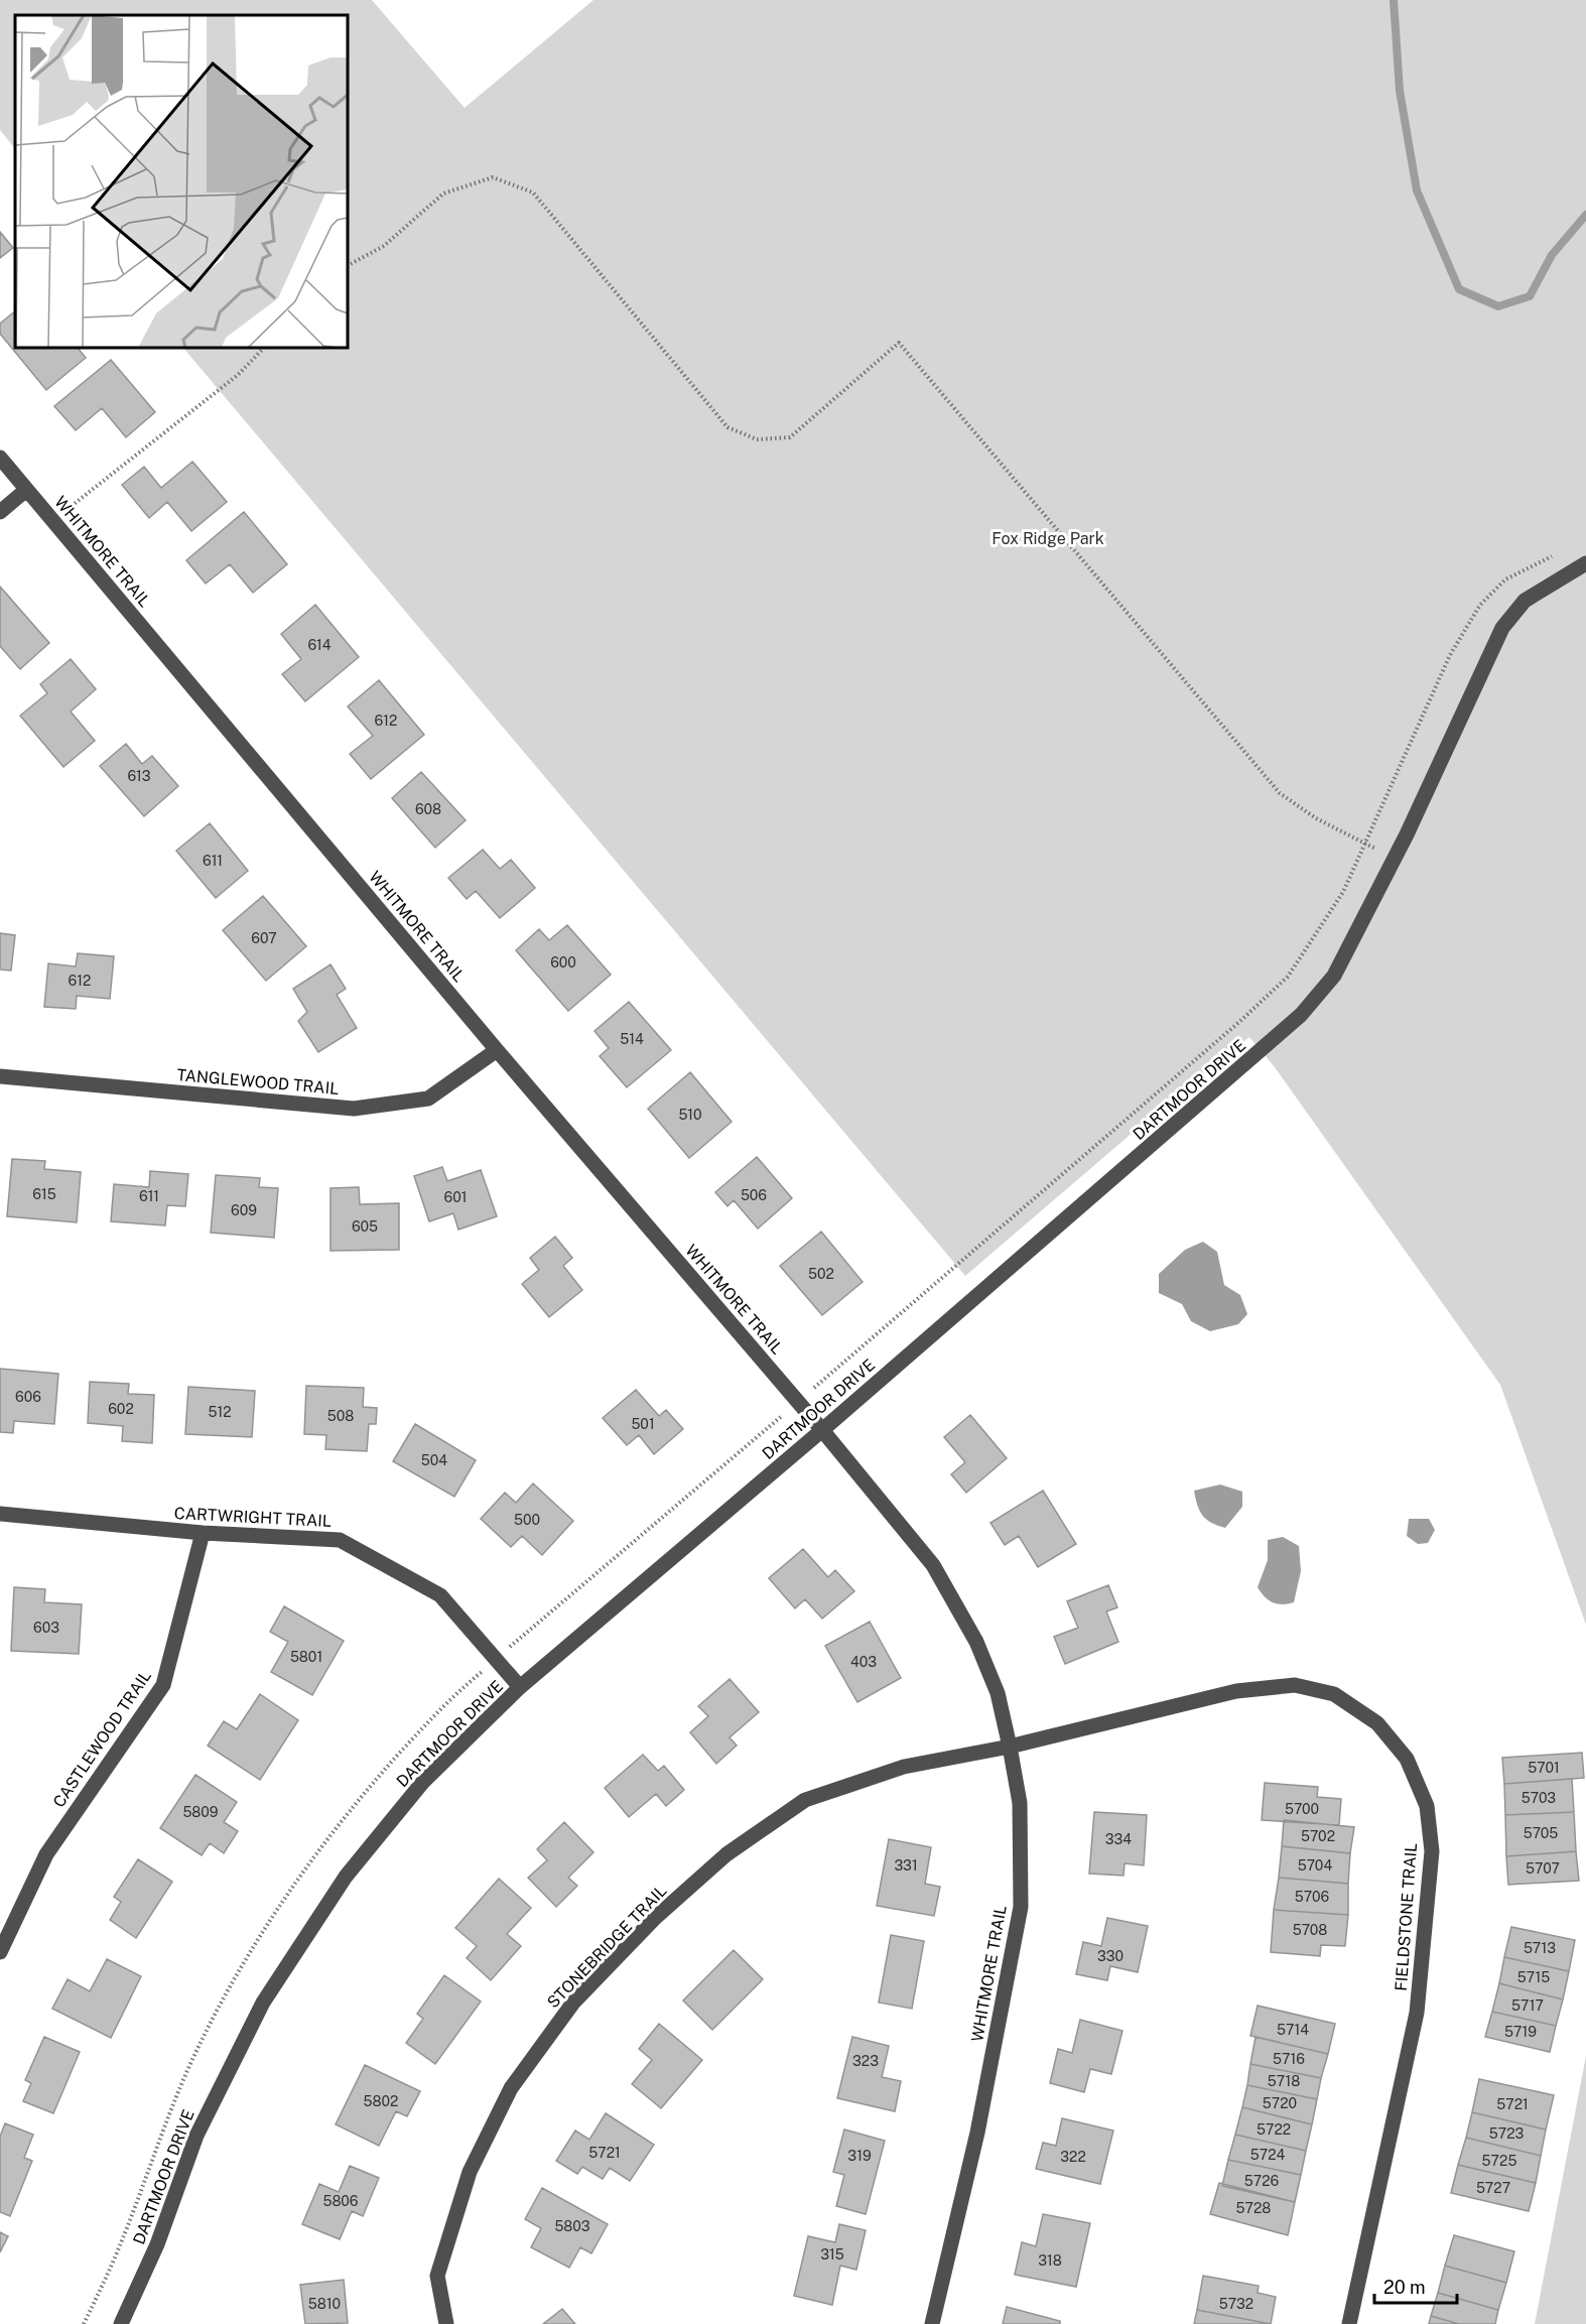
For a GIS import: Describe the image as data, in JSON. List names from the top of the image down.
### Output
{
  "streets": {
    "street": [
      "WHITMORE TRAIL",
      "TANGLEWOOD TRAIL",
      "DARTMOOR DRIVE",
      "CARTWRIGHT TRAIL",
      "CASTLEWOOD TRAIL",
      "FIELDSTONE TRAIL",
      "STONEBRIDGE TRAIL"
    ]
  },
  "crossings": [
    ["WHITMORE TRAIL", "TANGLEWOOD TRAIL"],
    ["WHITMORE TRAIL", "DARTMOOR DRIVE"],
    ["WHITMORE TRAIL", "FIELDSTONE TRAIL"],
    ["WHITMORE TRAIL", "STONEBRIDGE TRAIL"],
    ["DARTMOOR DRIVE", "CARTWRIGHT TRAIL"],
    ["CARTWRIGHT TRAIL", "CASTLEWOOD TRAIL"],
    ["FIELDSTONE TRAIL", "STONEBRIDGE TRAIL"]
  ],
  "parks": ["Fox Ridge Park"],
  "house_numbers": [
    "614",
    "612",
    "613",
    "608",
    "611",
    "607",
    "600",
    "612",
    "514",
    "510",
    "615",
    "506",
    "611",
    "601",
    "609",
    "605",
    "502",
    "606",
    "602",
    "512",
    "508",
    "501",
    "504",
    "500",
    "603",
    "5801",
    "403",
    "5701",
    "5703",
    "5700",
    "5809",
    "5705",
    "5702",
    "334",
    "331",
    "5704",
    "5707",
    "5706",
    "5708",
    "5713",
    "330",
    "5715",
    "5717",
    "5714",
    "5719",
    "5716",
    "323",
    "5718",
    "5802",
    "5720",
    "5721",
    "5722",
    "5723",
    "5721",
    "5724",
    "319",
    "322",
    "5725",
    "5726",
    "5727",
    "5806",
    "5728",
    "5803",
    "315",
    "318",
    "5810",
    "5732"
  ],
  "scale_bar": "20 m"
}
